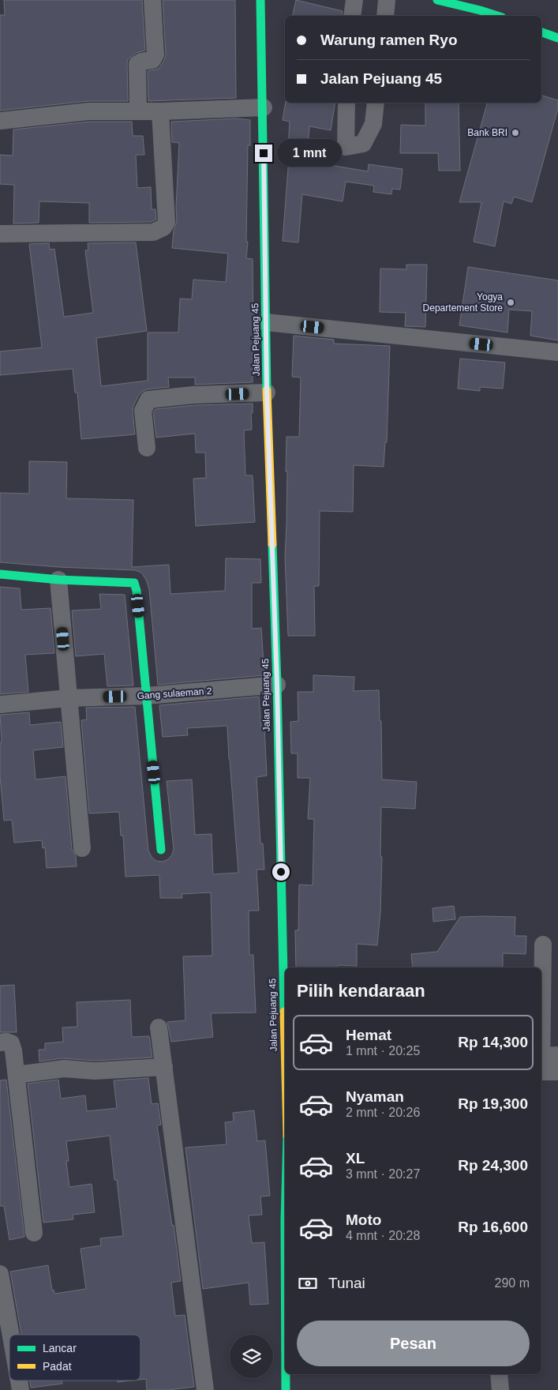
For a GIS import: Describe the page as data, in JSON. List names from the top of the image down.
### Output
{
  "streets": {
    "street": ["Jalan Pejuang 45", "Gang sulaeman 2"]
  },
  "crossings": [
    ["Jalan Pejuang 45", "Gang sulaeman 2"]
  ],
  "places": ["Bank BRI", "Yogya Departement Store"],
  "legend": ["Lancar", "Padat"],
  "page": {
    "banner": ["Warung ramen Ryo", "Jalan Pejuang 45"],
    "bubble": "1 mnt",
    "heading": "Pilih kendaraan",
    "list": [
      {
        "name": "Hemat",
        "note": "1 mnt · 20:25",
        "value": "Rp 14,300"
      },
      {
        "name": "Nyaman",
        "note": "2 mnt · 20:26",
        "value": "Rp 19,300"
      },
      {
        "name": "XL",
        "note": "3 mnt · 20:27",
        "value": "Rp 24,300"
      },
      {
        "name": "Moto",
        "note": "4 mnt · 20:28",
        "value": "Rp 16,600"
      }
    ],
    "pay": ["Tunai", "290 m"],
    "buttons": "Pesan"
  }
}
